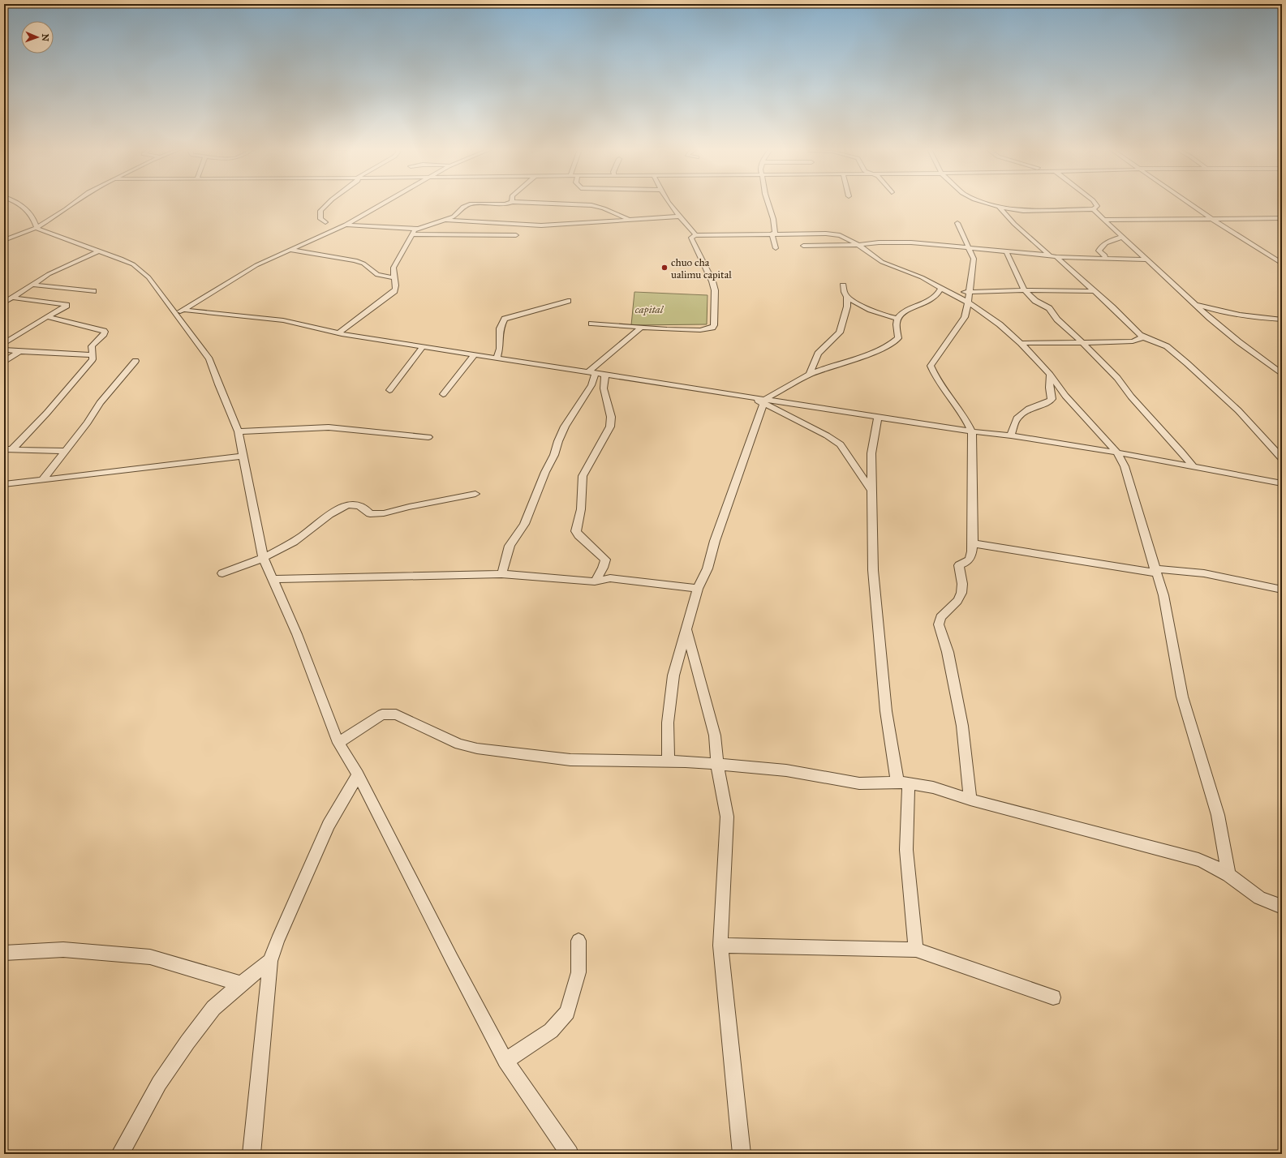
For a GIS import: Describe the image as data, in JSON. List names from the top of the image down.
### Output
{
  "parks": ["capital"],
  "places": ["chuo cha ualimu capital"],
  "north": "right"
}
